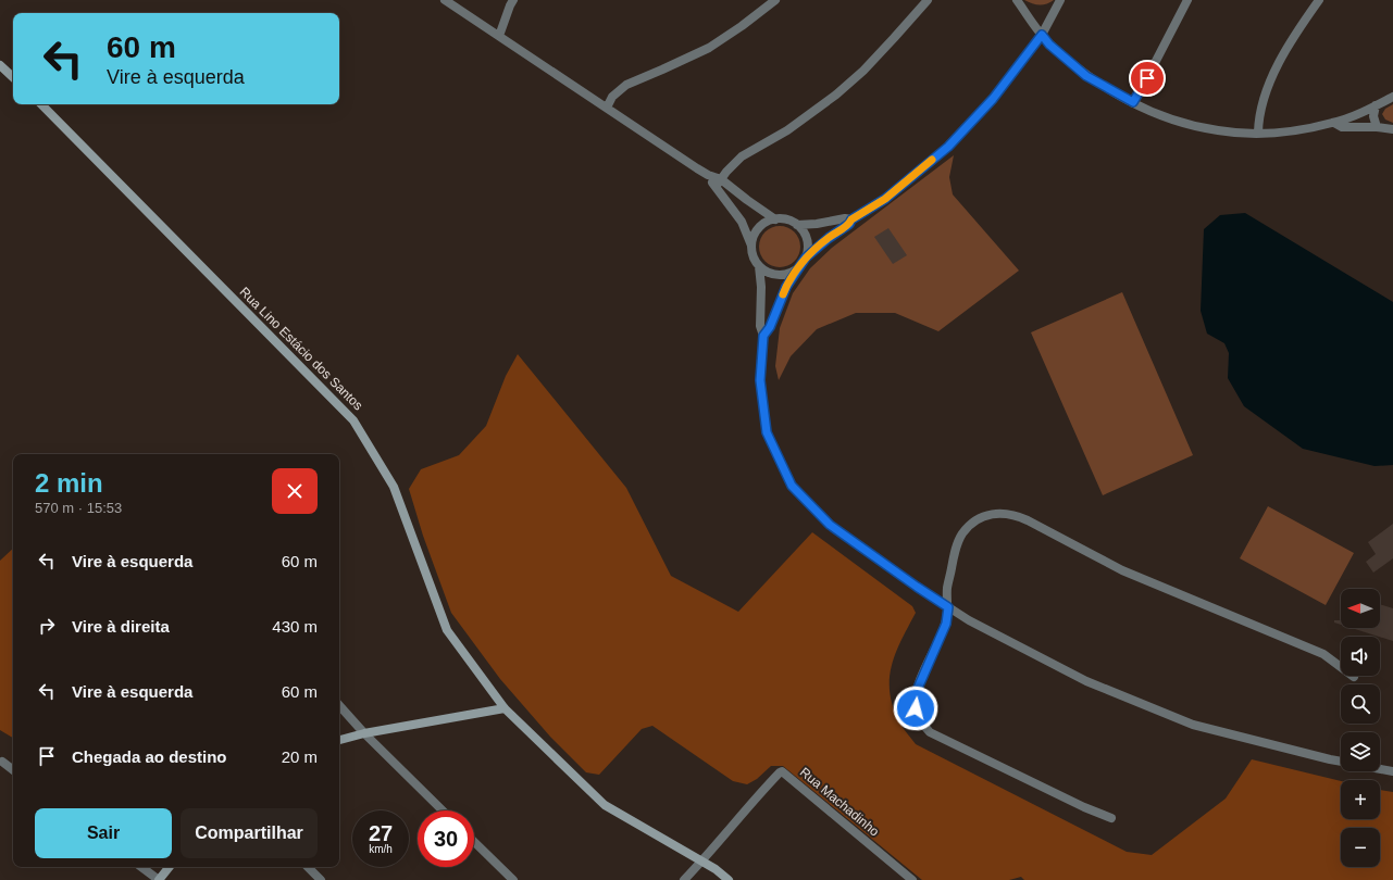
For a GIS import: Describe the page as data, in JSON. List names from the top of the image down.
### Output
{
  "streets": {
    "main road": ["Rua Lino Estácio dos Santos"],
    "street": ["Rua Machadinho"]
  },
  "crossings": [
    ["Rua Lino Estácio dos Santos", "Rua Machadinho"]
  ],
  "north": "left",
  "page": {
    "turn": ["60 m", "Vire à esquerda"],
    "heading": ["2 min", "570 m · 15:53"],
    "list": [
      {
        "name": "Vire à esquerda",
        "value": "60 m"
      },
      {
        "name": "Vire à direita",
        "value": "430 m"
      },
      {
        "name": "Vire à esquerda",
        "value": "60 m"
      },
      {
        "name": "Chegada ao destino",
        "value": "20 m"
      }
    ],
    "map_buttons": ["+", "−"],
    "buttons": ["Sair", "Compartilhar"],
    "speed": "27 km/h",
    "limit": "30"
  }
}
